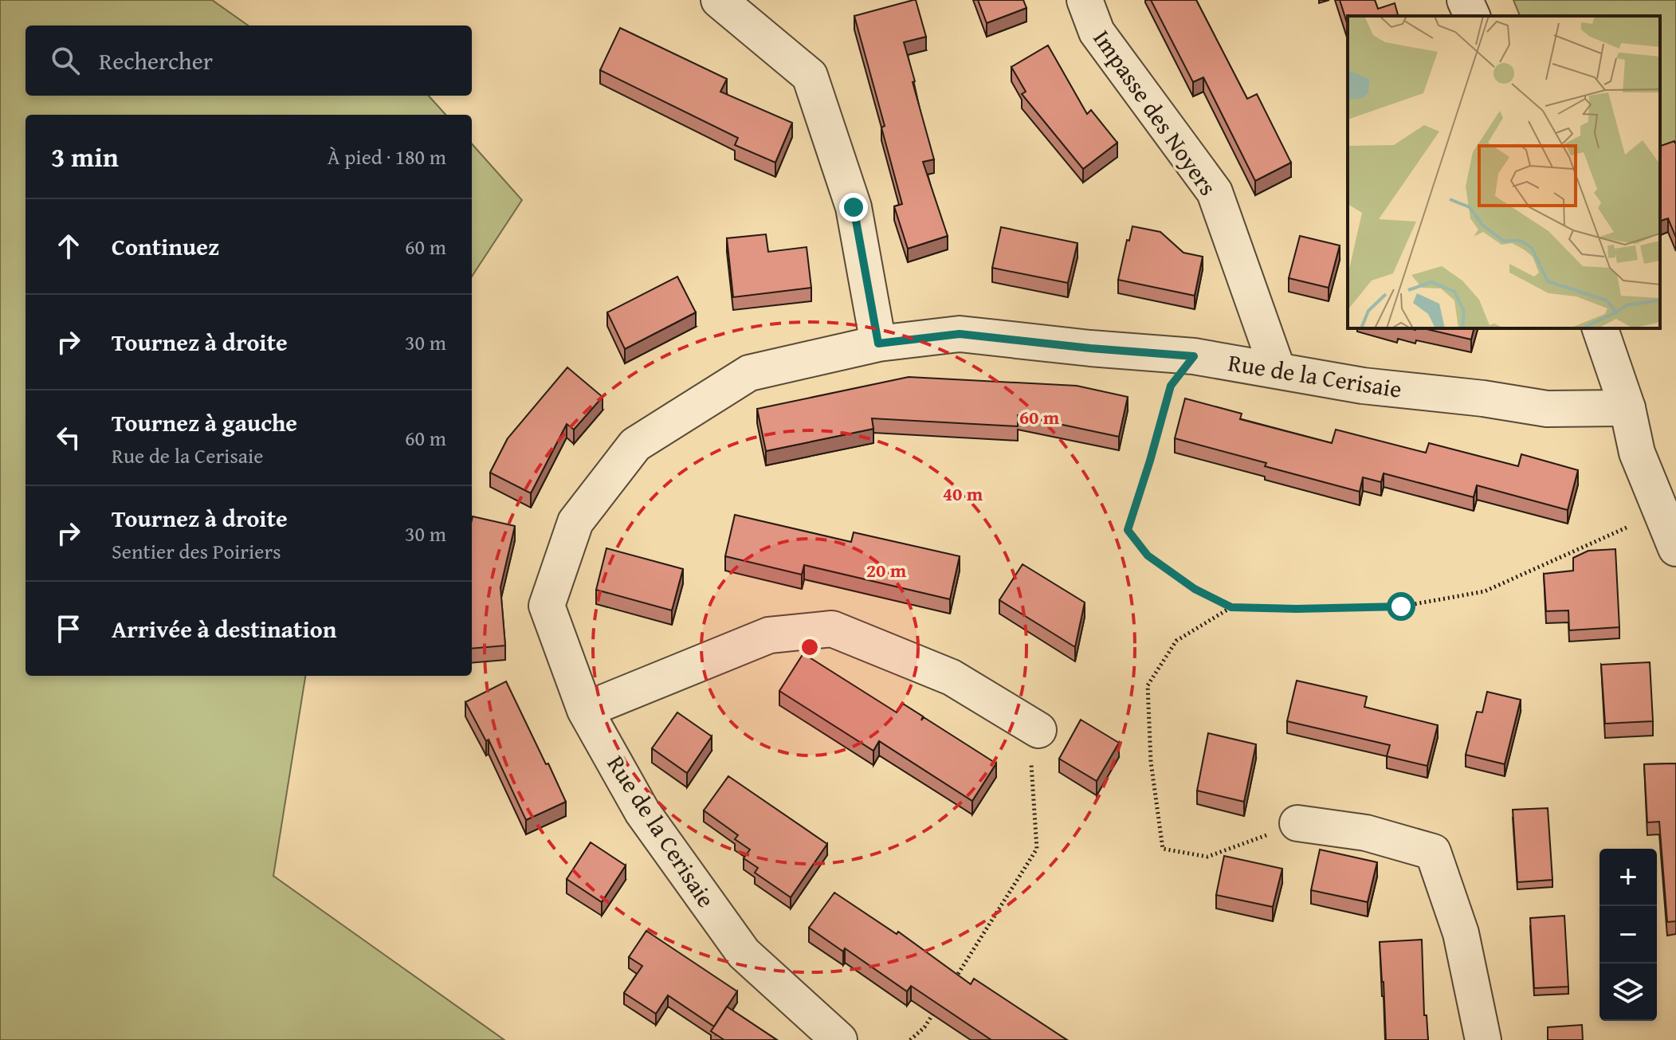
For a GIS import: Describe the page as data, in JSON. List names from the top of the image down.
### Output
{
  "streets": {
    "street": ["Impasse des Noyers", "Rue de la Cerisaie"]
  },
  "crossings": [
    ["Impasse des Noyers", "Rue de la Cerisaie"]
  ],
  "page": {
    "search": "Rechercher",
    "heading": ["3 min", "À pied · 180 m"],
    "list": [
      ["Continuez", "60 m"],
      ["Tournez à droite", "30 m"],
      ["Tournez à gauche", "Rue de la Cerisaie", "60 m"],
      ["Tournez à droite", "Sentier des Poiriers", "30 m"],
      "Arrivée à destination"
    ],
    "map_buttons": ["+", "−"]
  },
  "rings": ["60 m", "40 m", "20 m"]
}
